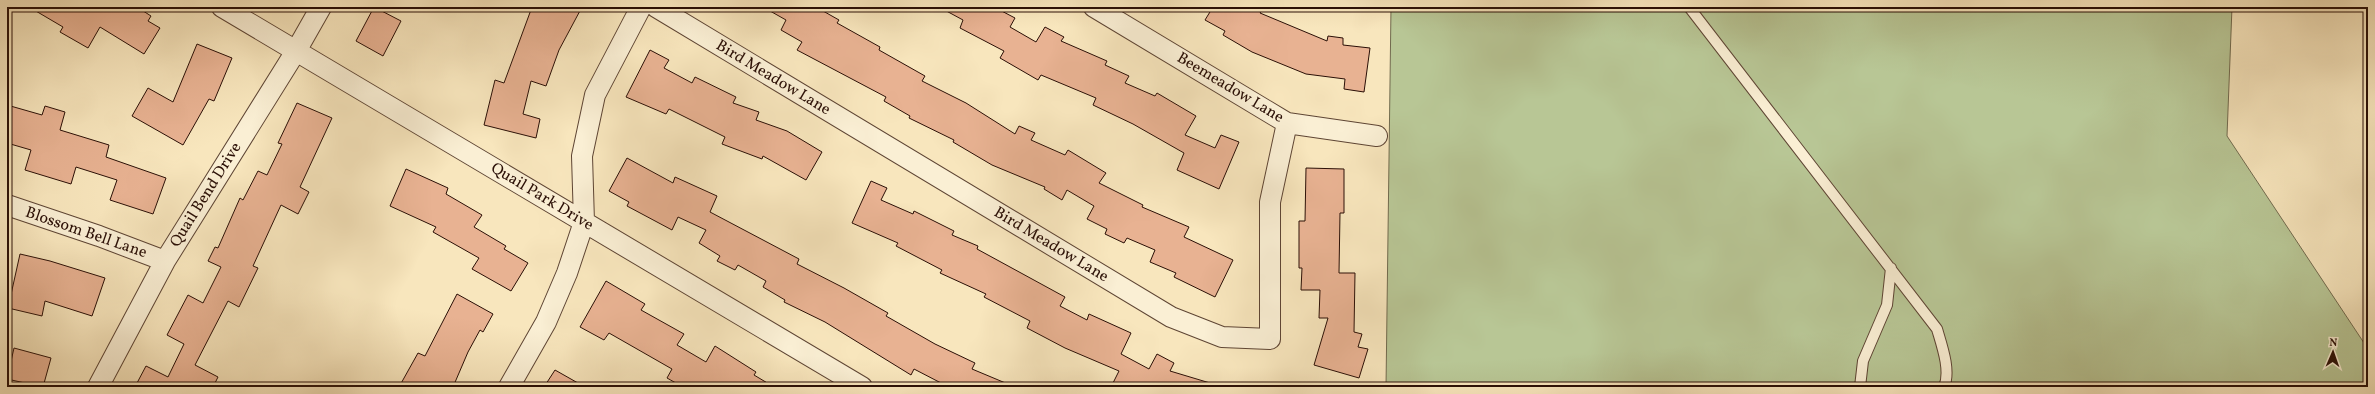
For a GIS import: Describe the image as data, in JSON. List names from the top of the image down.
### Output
{
  "streets": {
    "street": [
      "Bird Meadow Lane",
      "Beemeadow Lane",
      "Quail Bend Drive",
      "Quail Park Drive",
      "Blossom Bell Lane"
    ]
  },
  "crossings": [
    ["Bird Meadow Lane", "Beemeadow Lane"],
    ["Quail Bend Drive", "Quail Park Drive"],
    ["Quail Bend Drive", "Blossom Bell Lane"]
  ],
  "north": "top"
}
